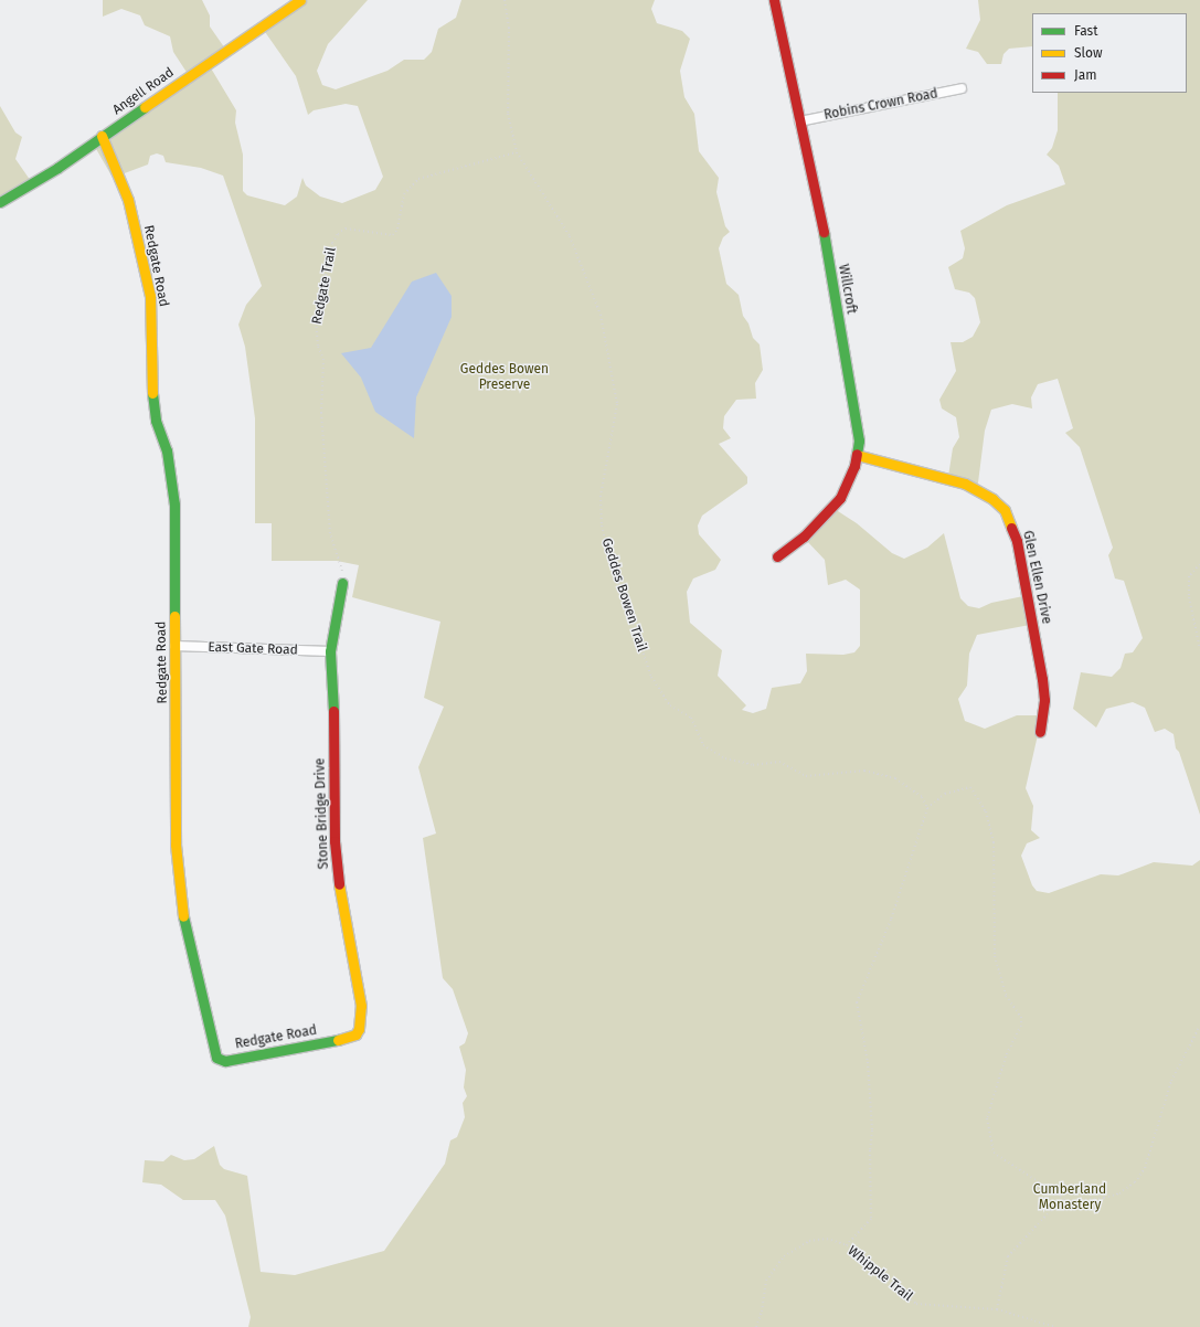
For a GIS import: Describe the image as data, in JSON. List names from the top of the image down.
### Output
{
  "streets": {
    "street": [
      "Angell Road",
      "Robins Crown Road",
      "Redgate Road",
      "Willcroft",
      "Glen Ellen Drive",
      "East Gate Road",
      "Stone Bridge Drive"
    ],
    "path": ["Redgate Trail", "Geddes Bowen Trail", "Whipple Trail"]
  },
  "crossings": [
    ["Angell Road", "Redgate Road"],
    ["Robins Crown Road", "Willcroft"],
    ["Redgate Road", "East Gate Road"],
    ["Redgate Road", "Stone Bridge Drive"],
    ["Redgate Trail", "Geddes Bowen Trail"],
    ["Redgate Trail", "Stone Bridge Drive"],
    ["Willcroft", "Glen Ellen Drive"],
    ["East Gate Road", "Stone Bridge Drive"]
  ],
  "parks": ["Geddes Bowen Preserve", "Cumberland Monastery"],
  "legend": ["Fast", "Slow", "Jam"]
}
